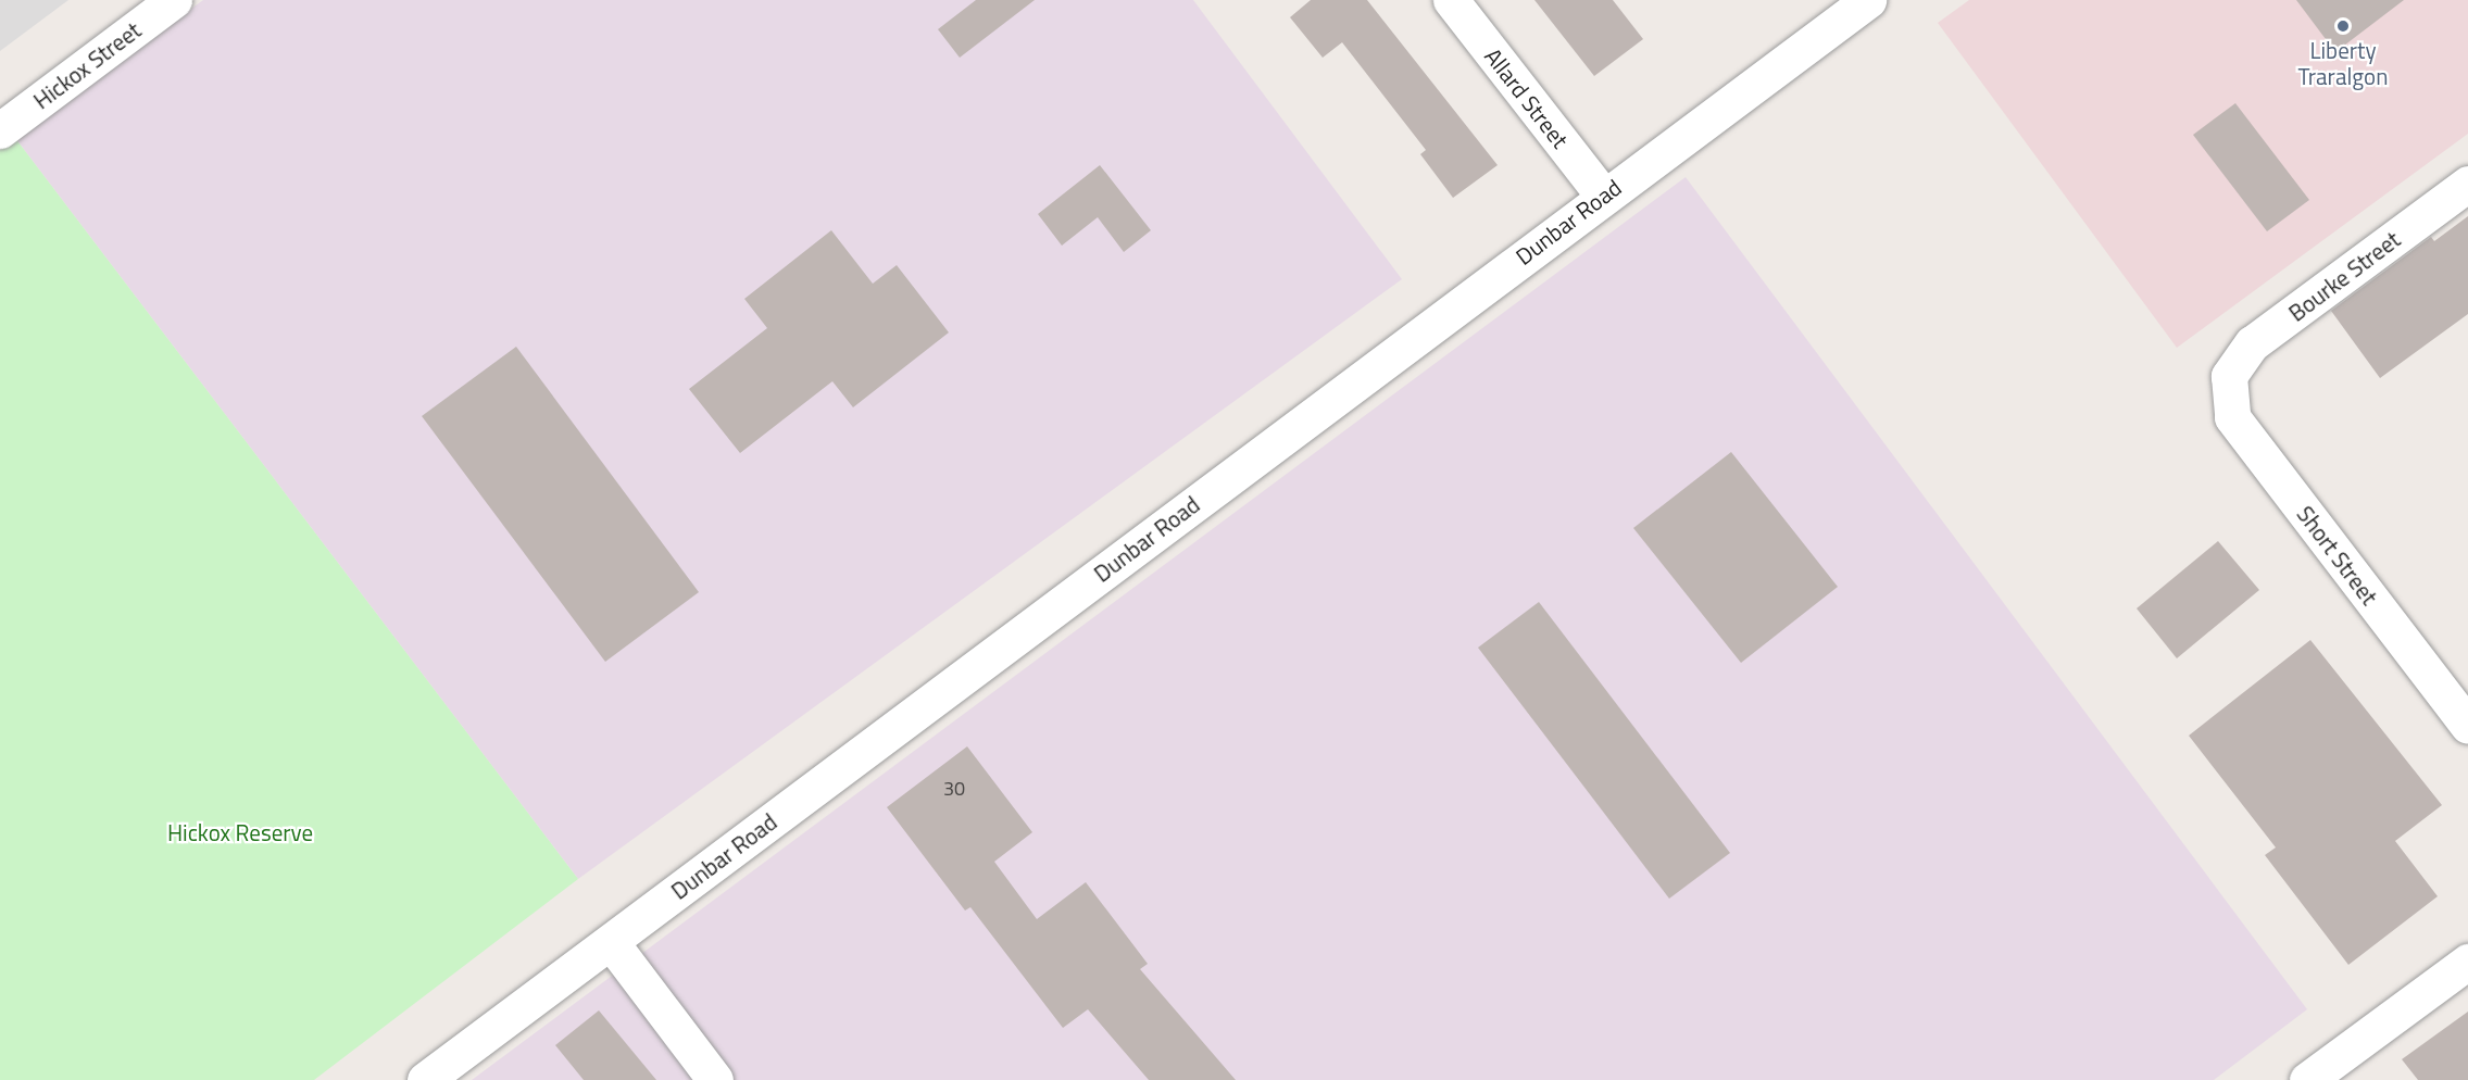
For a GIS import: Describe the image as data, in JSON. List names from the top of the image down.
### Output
{
  "streets": {
    "street": [
      "Hickox Street",
      "Allard Street",
      "Dunbar Road",
      "Bourke Street",
      "Short Street"
    ]
  },
  "crossings": [
    ["Allard Street", "Dunbar Road"],
    ["Bourke Street", "Short Street"]
  ],
  "parks": ["Hickox Reserve"],
  "places": ["Liberty Traralgon"],
  "house_numbers": ["30"]
}
